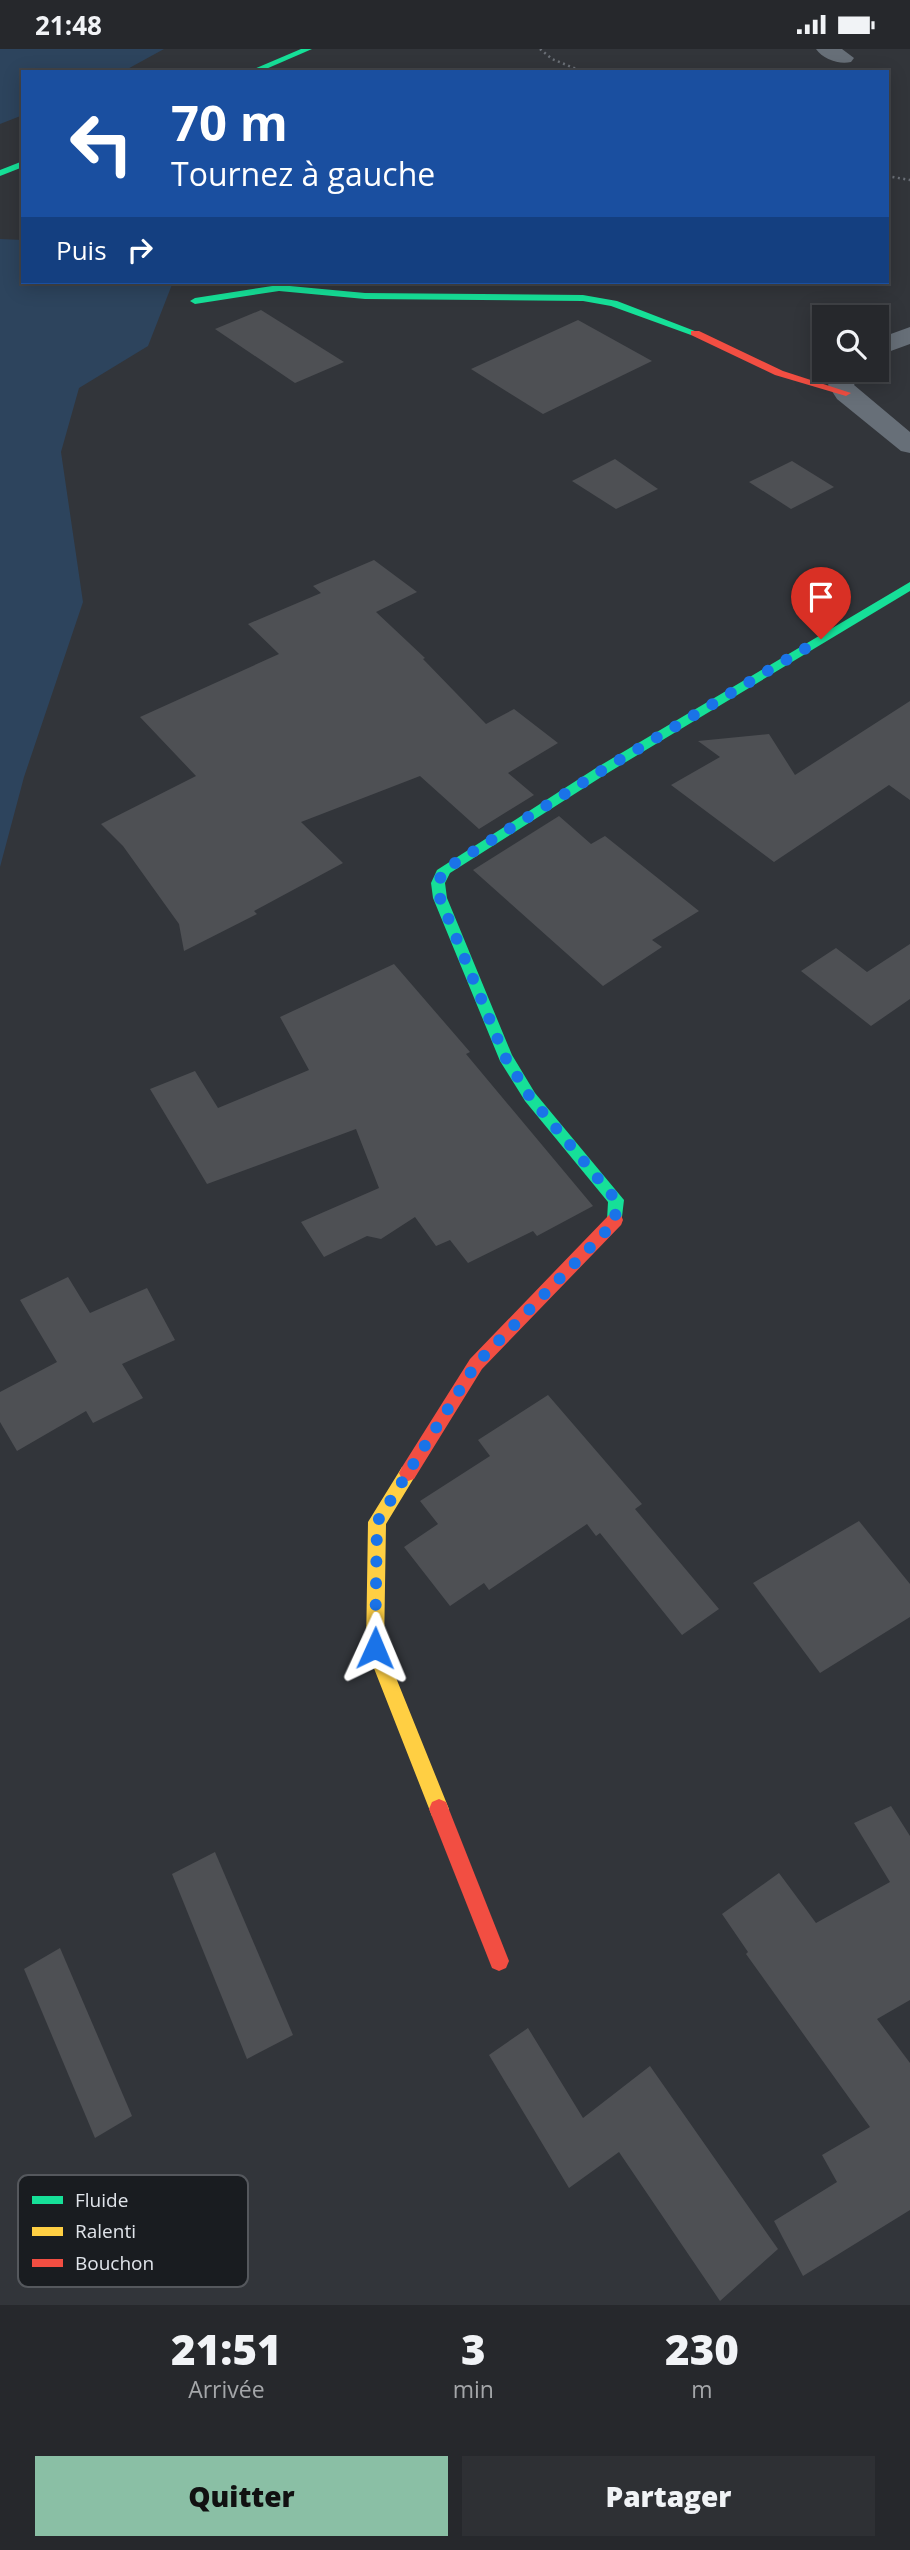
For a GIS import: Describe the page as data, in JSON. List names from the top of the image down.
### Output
{
  "legend": ["Fluide", "Ralenti", "Bouchon"],
  "page": {
    "status": "21:48",
    "turn": ["70 m", "Tournez à gauche"],
    "then": "Puis",
    "eta": [
      "21:51",
      "Arrivée",
      "3",
      "min",
      "230",
      "m"
    ],
    "buttons": ["Quitter", "Partager"]
  }
}
